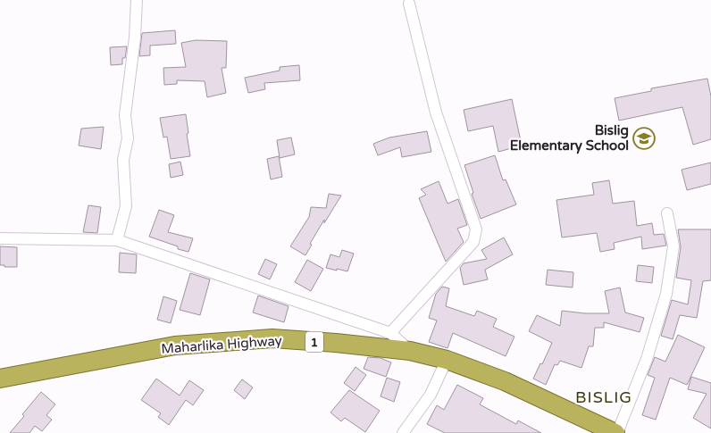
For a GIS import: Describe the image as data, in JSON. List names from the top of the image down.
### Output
{
  "streets": {
    "highway": ["1", "Maharlika Highway"]
  },
  "districts": ["BISLIG"],
  "places": {
    "school or university": ["Bislig Elementary School"]
  }
}
